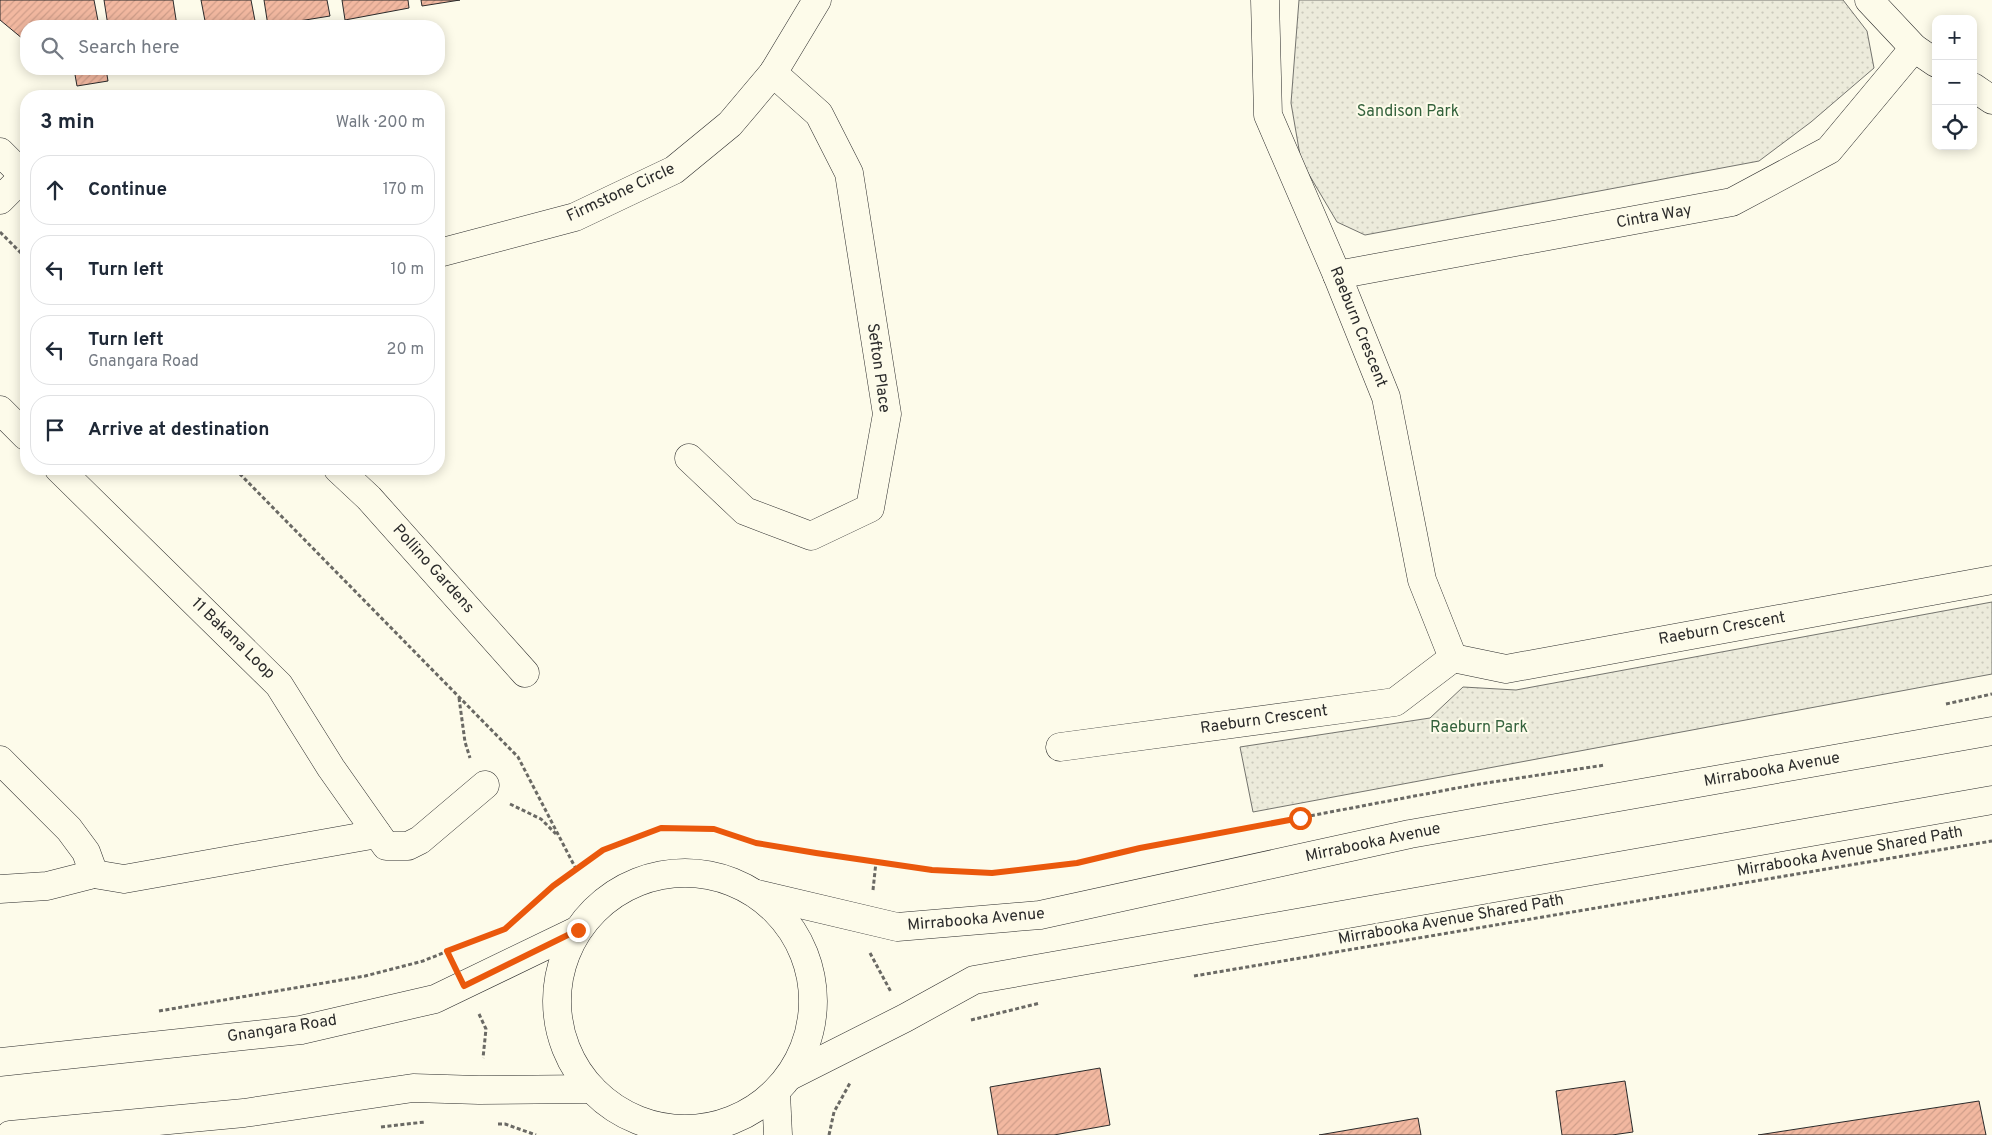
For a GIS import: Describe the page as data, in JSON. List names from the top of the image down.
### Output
{
  "streets": {
    "street": [
      "Firmstone Circle",
      "Cintra Way",
      "Raeburn Crescent",
      "Sefton Place",
      "Pollino Gardens",
      "11 Bakana Loop",
      "Mirrabooka Avenue",
      "Gnangara Road"
    ],
    "path": ["Mirrabooka Avenue Shared Path"]
  },
  "crossings": [
    ["Firmstone Circle", "Sefton Place"],
    ["Cintra Way", "Raeburn Crescent"]
  ],
  "parks": ["Sandison Park", "Raeburn Park"],
  "page": {
    "map_buttons": ["+", "−"],
    "search": "Search here",
    "heading": ["3 min", "Walk · 200 m"],
    "list": [
      ["Continue", "170 m"],
      ["Turn left", "10 m"],
      ["Turn left", "Gnangara Road", "20 m"],
      "Arrive at destination"
    ]
  }
}
